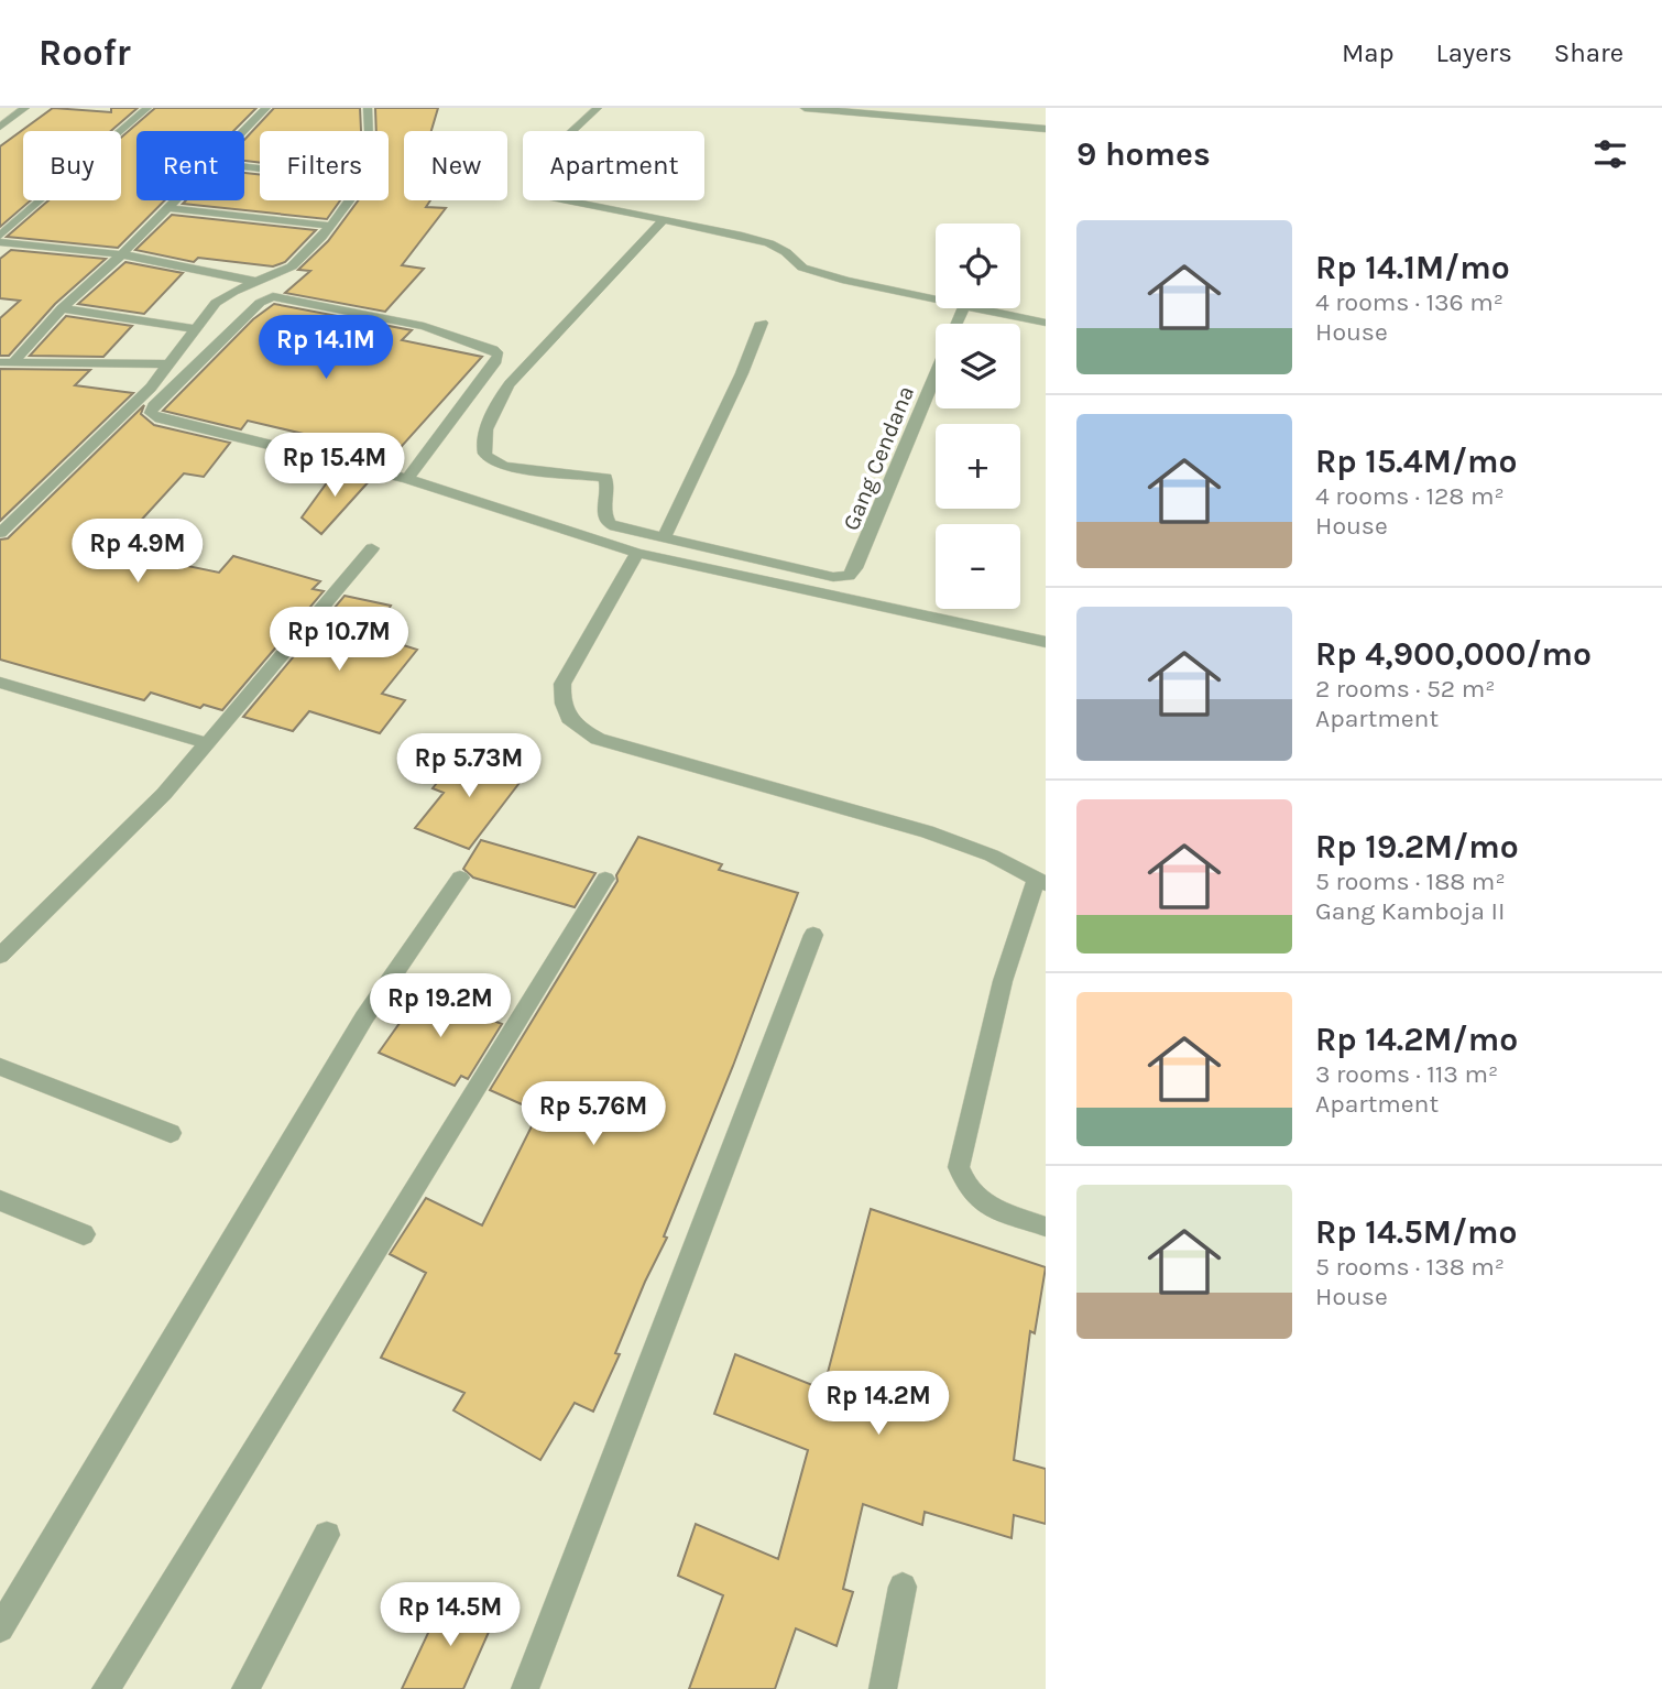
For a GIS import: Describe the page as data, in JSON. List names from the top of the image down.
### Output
{
  "streets": {
    "street": ["Gang Cendana"]
  },
  "page": {
    "header": "Roofr",
    "nav": ["Map", "Layers", "Share"],
    "heading": "9 homes",
    "chip": [
      "Buy",
      "Rent",
      "Filters",
      "New",
      "Apartment"
    ],
    "list": [
      {
        "name": "Rp 14.1M/mo",
        "note": "4 rooms · 136 m² · House"
      },
      {
        "name": "Rp 15.4M/mo",
        "note": "4 rooms · 128 m² · House"
      },
      {
        "name": "Rp 4,900,000/mo",
        "note": "2 rooms · 52 m² · Apartment"
      },
      {
        "name": "Rp 19.2M/mo",
        "note": "5 rooms · 188 m² · Gang Kamboja II"
      },
      {
        "name": "Rp 14.2M/mo",
        "note": "3 rooms · 113 m² · Apartment"
      },
      {
        "name": "Rp 14.5M/mo",
        "note": "5 rooms · 138 m² · House"
      }
    ],
    "map_buttons": ["+", "−"],
    "price": [
      "Rp 14.1M",
      "Rp 15.4M",
      "Rp 4.9M",
      "Rp 10.7M",
      "Rp 5.73M",
      "Rp 19.2M",
      "Rp 5.76M",
      "Rp 14.2M",
      "Rp 14.5M"
    ]
  }
}
